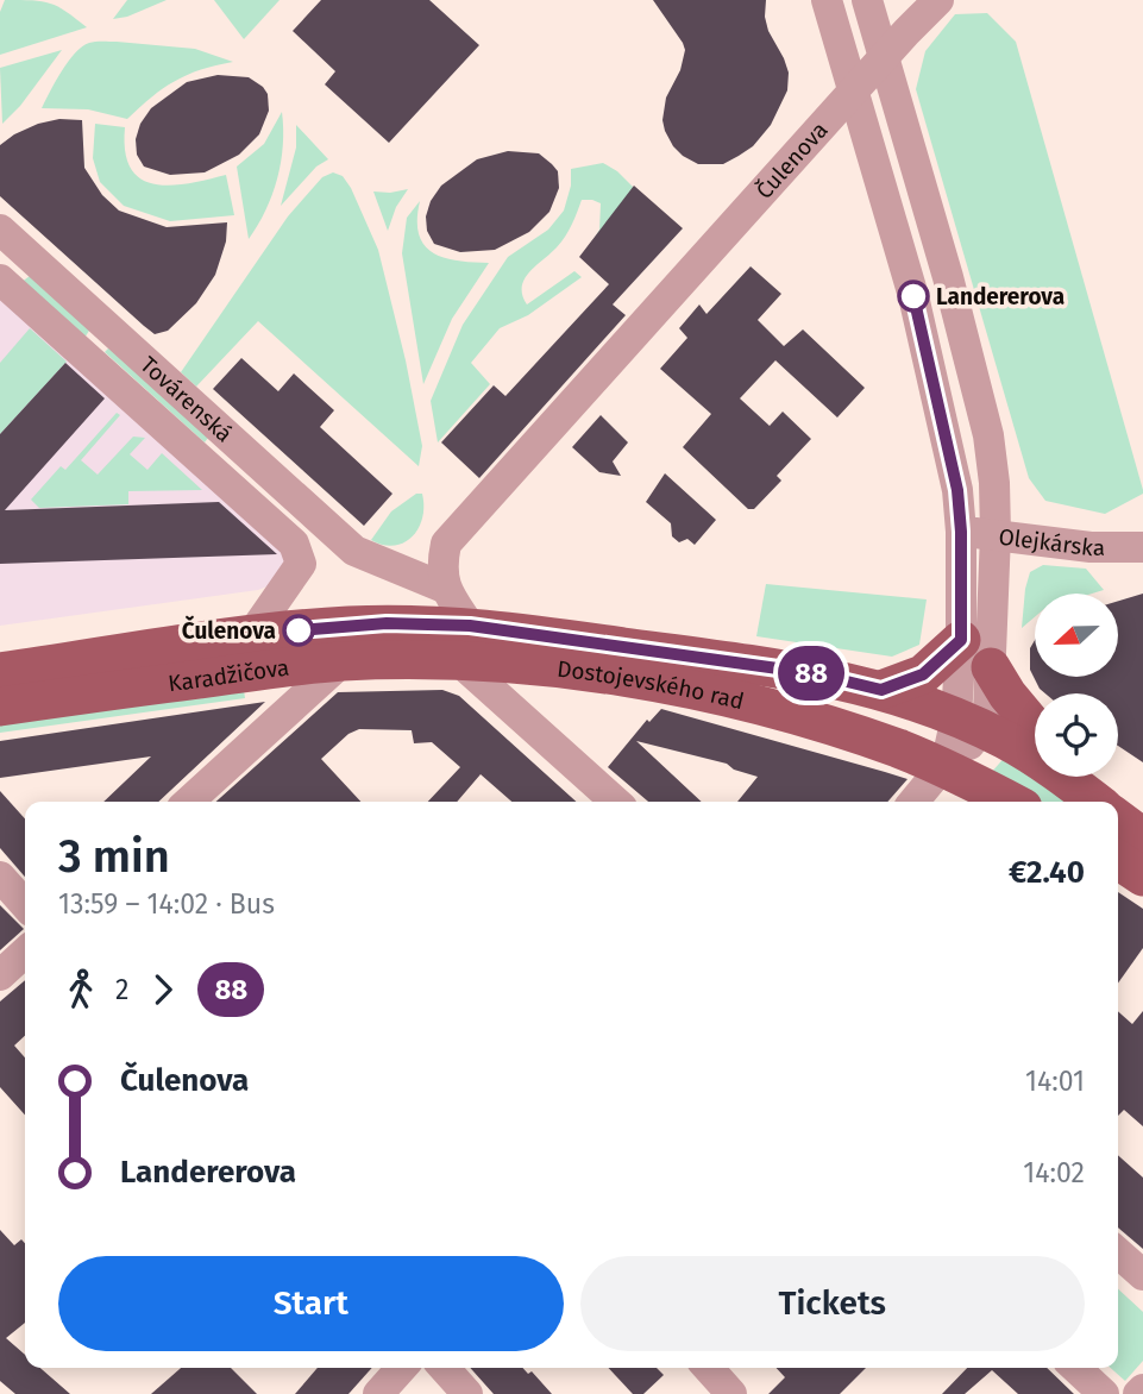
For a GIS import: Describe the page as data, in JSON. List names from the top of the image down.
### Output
{
  "streets": {
    "main road": ["Karadžičova", "Dostojevského rad"],
    "street": ["Čulenova", "Továrenská", "Olejkárska"]
  },
  "crossings": [
    ["Továrenská", "Karadžičova"],
    ["Karadžičova", "Dostojevského rad"]
  ],
  "places": ["Landererova", "Čulenova"],
  "lines": ["bus line 88"],
  "north": "left",
  "page": {
    "on_map": "88",
    "heading": ["3 min", "13:59 – 14:02 · Bus", "€2.40"],
    "legs": ["2", "88"],
    "list": [
      {
        "name": "Čulenova",
        "value": "14:01"
      },
      {
        "name": "Landererova",
        "value": "14:02"
      }
    ],
    "buttons": ["Start", "Tickets"]
  }
}
